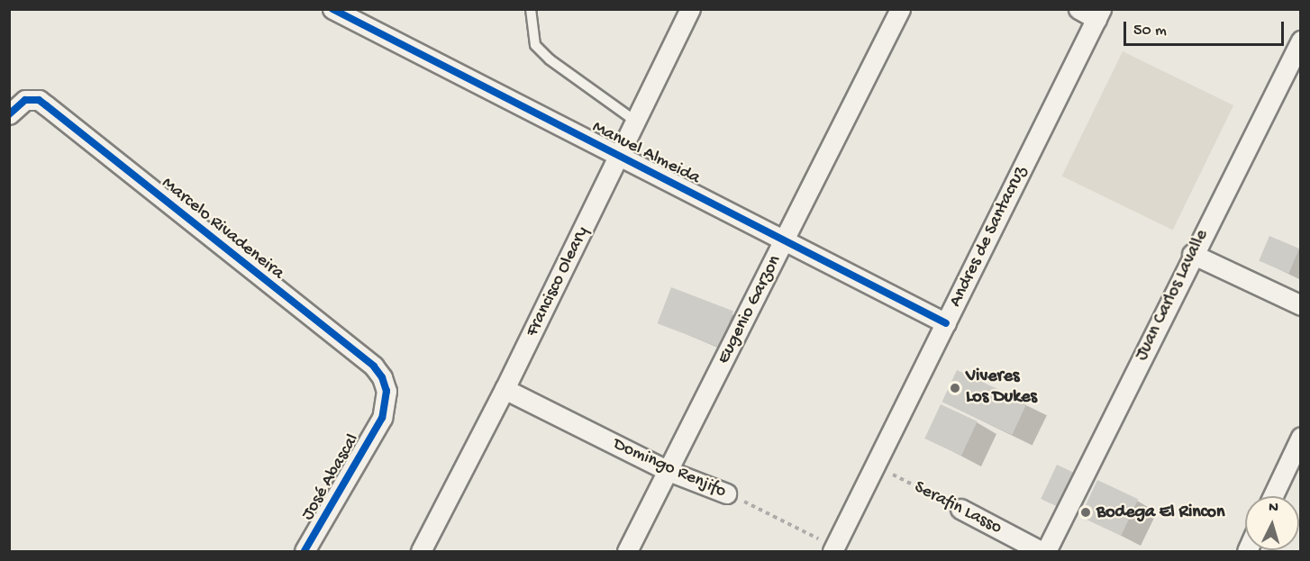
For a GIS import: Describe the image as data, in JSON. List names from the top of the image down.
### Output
{
  "streets": {
    "street": [
      "Manuel Almeida",
      "Marcelo Rivadeneira",
      "Andres de Santacruz",
      "Francisco Oleary",
      "Juan Carlos Lavalle",
      "Eugenio Garzon",
      "Domingo Renjifo",
      "José Abascal",
      "Serafin Lasso"
    ]
  },
  "crossings": [
    ["Manuel Almeida", "Andres de Santacruz"],
    ["Manuel Almeida", "Francisco Oleary"],
    ["Manuel Almeida", "Eugenio Garzon"],
    ["Marcelo Rivadeneira", "José Abascal"],
    ["Andres de Santacruz", "Domingo Renjifo"],
    ["Andres de Santacruz", "Serafin Lasso"],
    ["Francisco Oleary", "Domingo Renjifo"],
    ["Eugenio Garzon", "Domingo Renjifo"]
  ],
  "places": ["Viveres Los Dukes", "Bodega El Rincon"],
  "scale_bar": "50 m",
  "north": "top"
}
